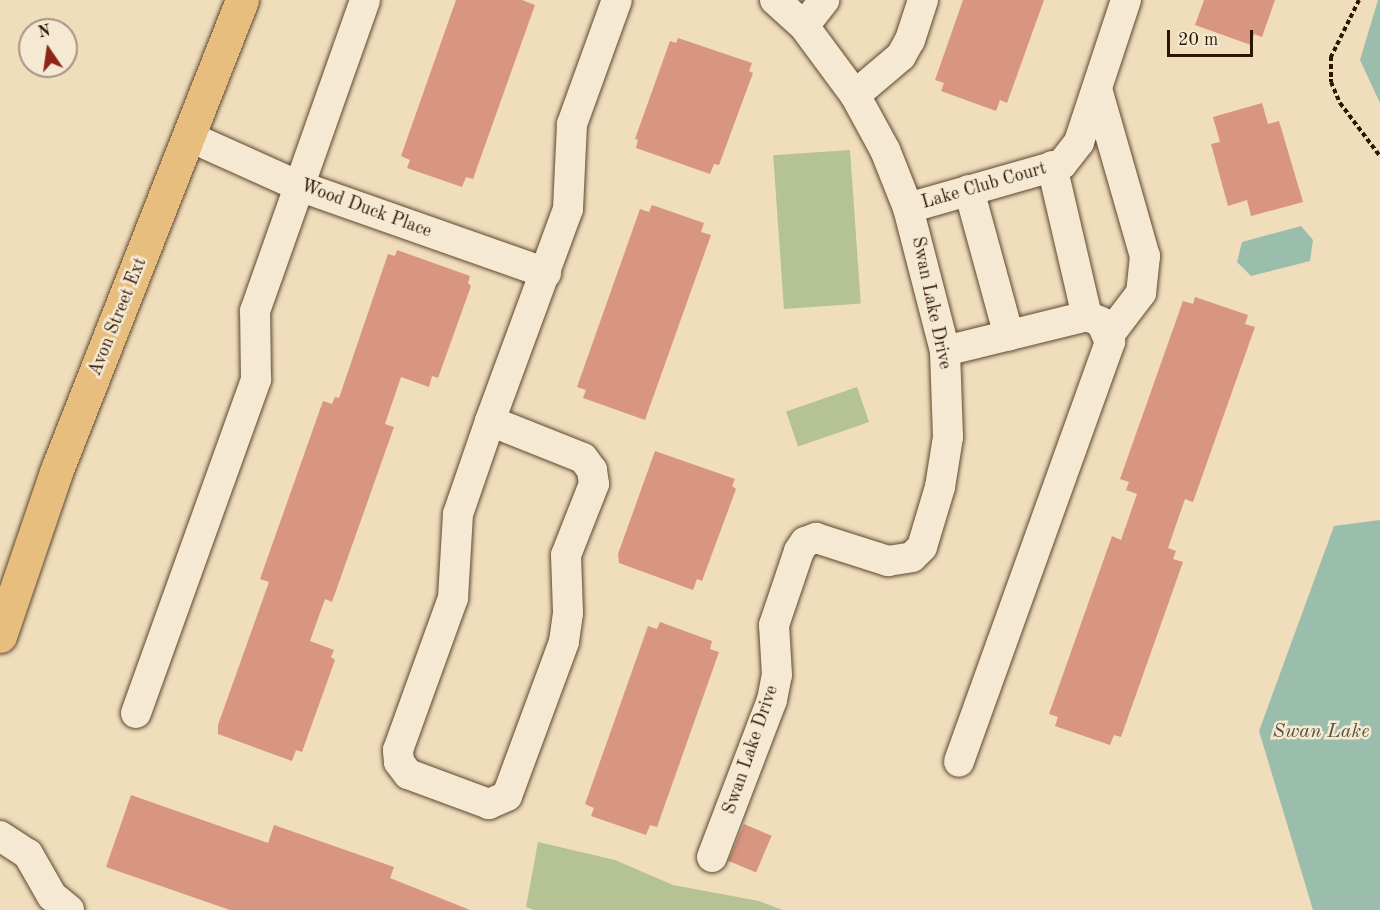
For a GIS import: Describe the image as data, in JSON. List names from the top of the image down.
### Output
{
  "streets": {
    "main road": ["Avon Street Ext"],
    "street": ["Lake Club Court", "Wood Duck Place", "Swan Lake Drive"]
  },
  "crossings": [
    ["Lake Club Court", "Swan Lake Drive"],
    ["Wood Duck Place", "Avon Street Ext"]
  ],
  "water": ["Swan Lake"],
  "scale_bar": "20 m",
  "north": "top"
}
